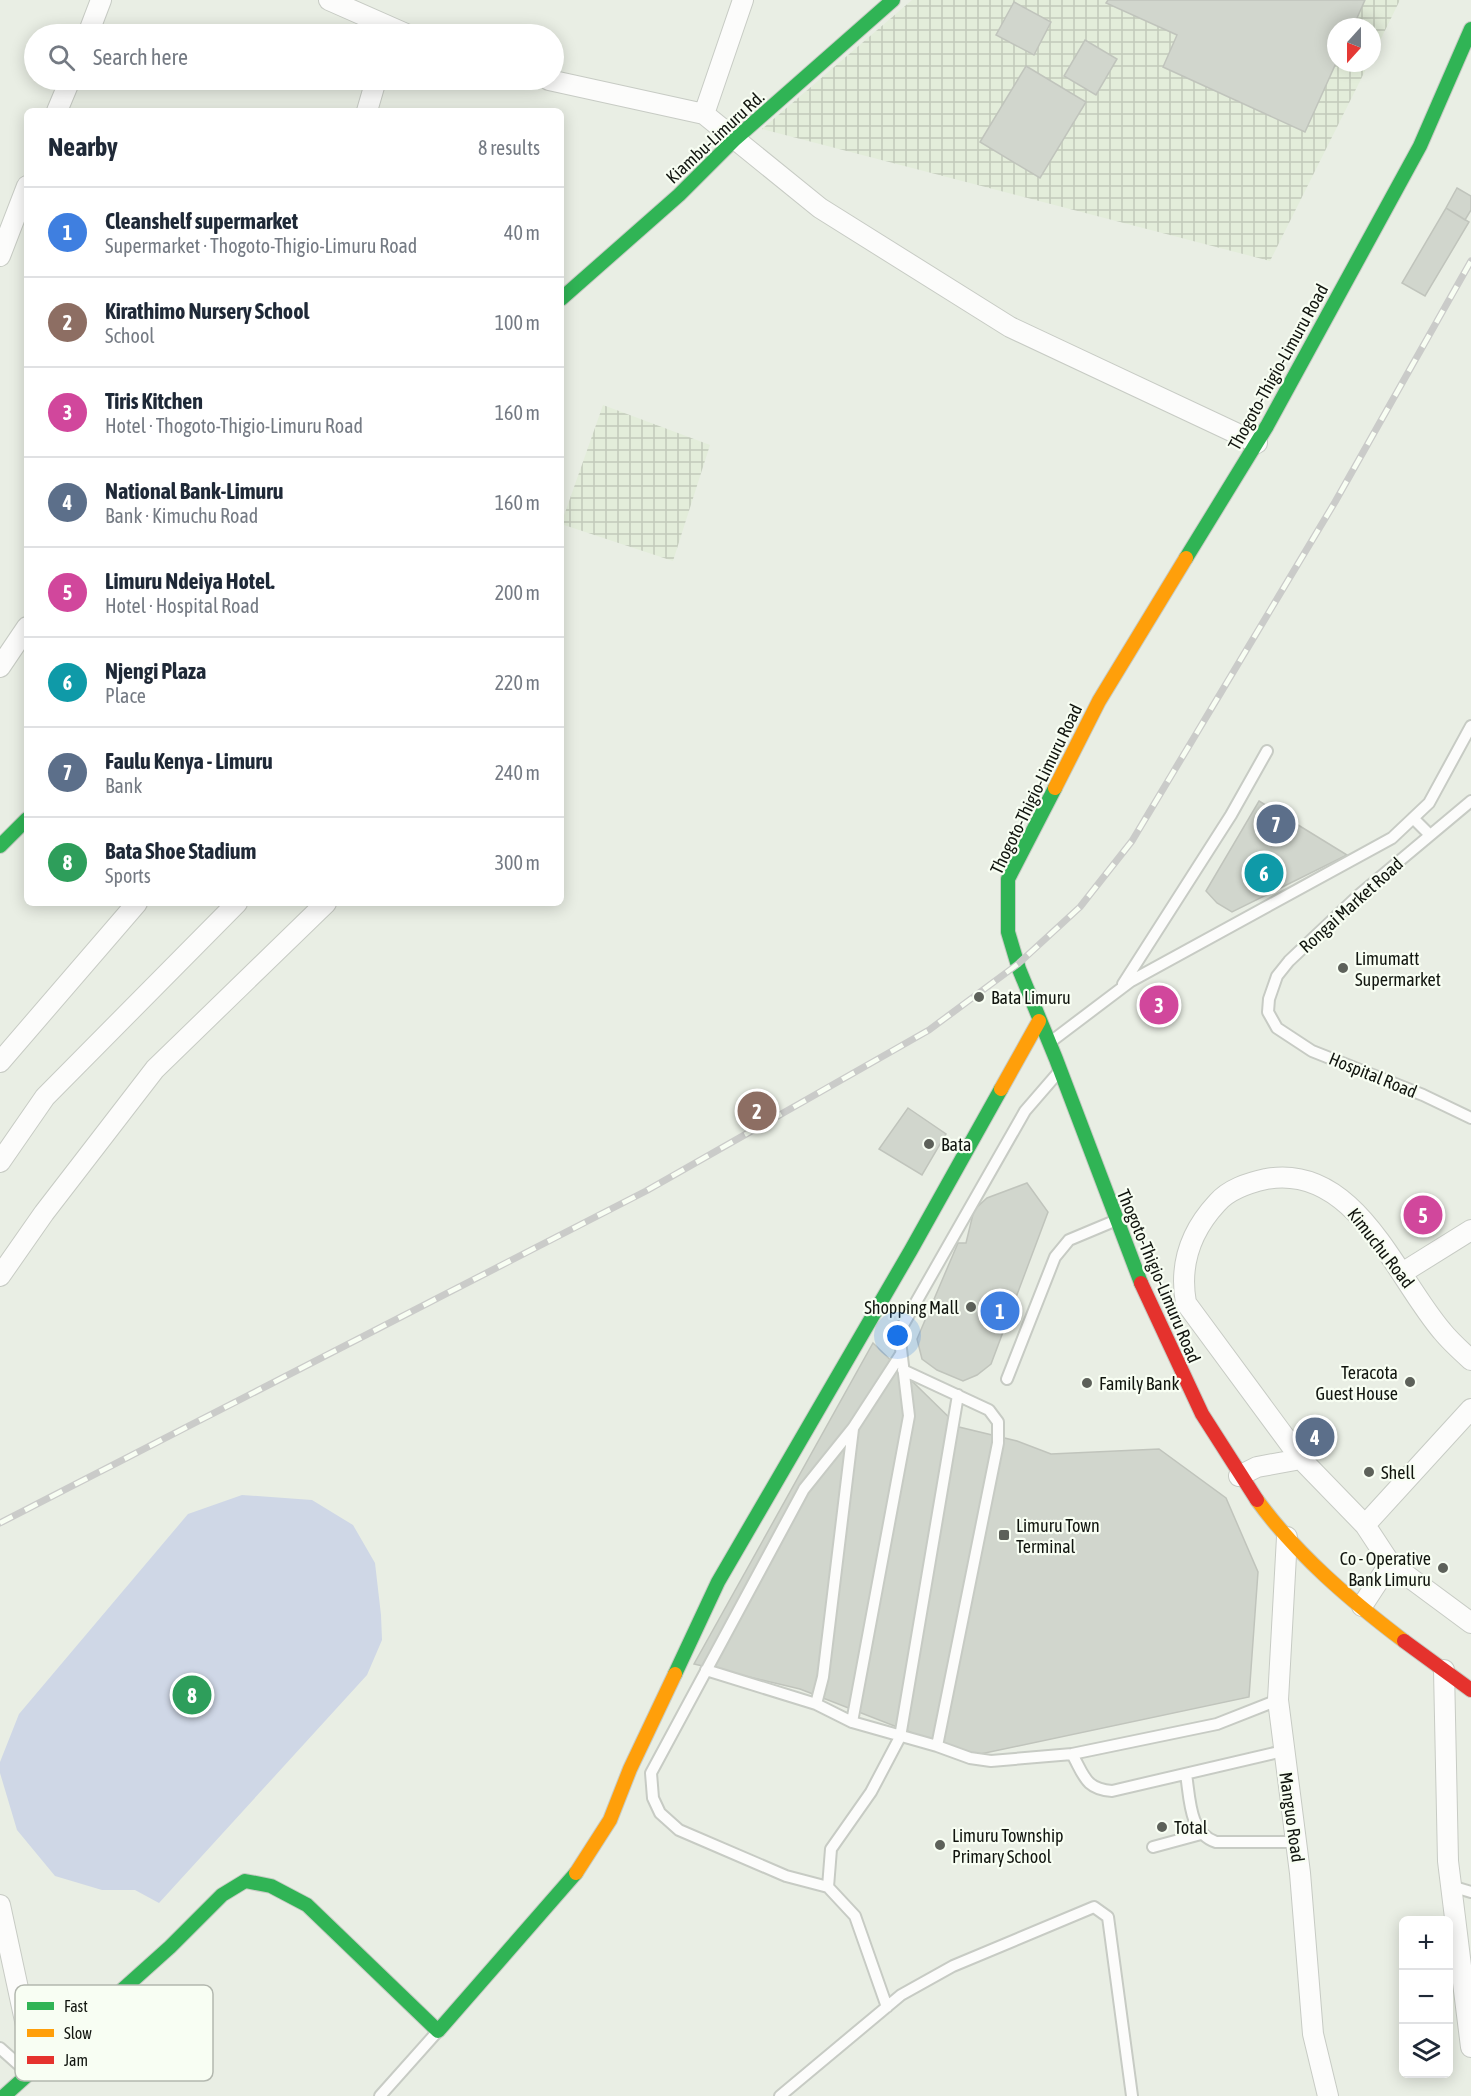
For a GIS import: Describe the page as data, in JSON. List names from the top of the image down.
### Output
{
  "streets": {
    "main road": ["Kiambu-Limuru Rd.", "Thogoto-Thigio-Limuru Road"],
    "street": ["Kimuchu Road", "Manguo Road"],
    "lane": ["Rongai Market Road", "Hospital Road"]
  },
  "crossings": [
    ["Thogoto-Thigio-Limuru Road", "Rongai Market Road"],
    ["Thogoto-Thigio-Limuru Road", "Manguo Road"],
    ["Rongai Market Road", "Hospital Road"]
  ],
  "places": {
    "other": [
      "Limumatt Supermarket",
      "Bata Limuru",
      "Bata",
      "Shopping Mall",
      "Teracota Guest House",
      "Family Bank",
      "Shell",
      "Co - Operative Bank Limuru",
      "Total",
      "Limuru Township Primary School"
    ],
    "transit": ["Limuru Town Terminal"]
  },
  "legend": ["Fast", "Slow", "Jam"],
  "north": "bottom",
  "page": {
    "search": "Search here",
    "heading": ["Nearby", "8 results"],
    "list": [
      {
        "mark": "1",
        "name": "Cleanshelf supermarket",
        "note": "Supermarket · Thogoto-Thigio-Limuru Road",
        "value": "40 m"
      },
      {
        "mark": "2",
        "name": "Kirathimo Nursery School",
        "note": "School",
        "value": "100 m"
      },
      {
        "mark": "3",
        "name": "Tiris Kitchen",
        "note": "Hotel · Thogoto-Thigio-Limuru Road",
        "value": "160 m"
      },
      {
        "mark": "4",
        "name": "National Bank-Limuru",
        "note": "Bank · Kimuchu Road",
        "value": "160 m"
      },
      {
        "mark": "5",
        "name": "Limuru Ndeiya Hotel.",
        "note": "Hotel · Hospital Road",
        "value": "200 m"
      },
      {
        "mark": "6",
        "name": "Njengi Plaza",
        "note": "Place",
        "value": "220 m"
      },
      {
        "mark": "7",
        "name": "Faulu Kenya - Limuru",
        "note": "Bank",
        "value": "240 m"
      },
      {
        "mark": "8",
        "name": "Bata Shoe Stadium",
        "note": "Sports",
        "value": "300 m"
      }
    ],
    "pins": [
      "7",
      "6",
      "3",
      "2",
      "5",
      "1",
      "4",
      "8"
    ],
    "map_buttons": ["+", "−"]
  }
}
